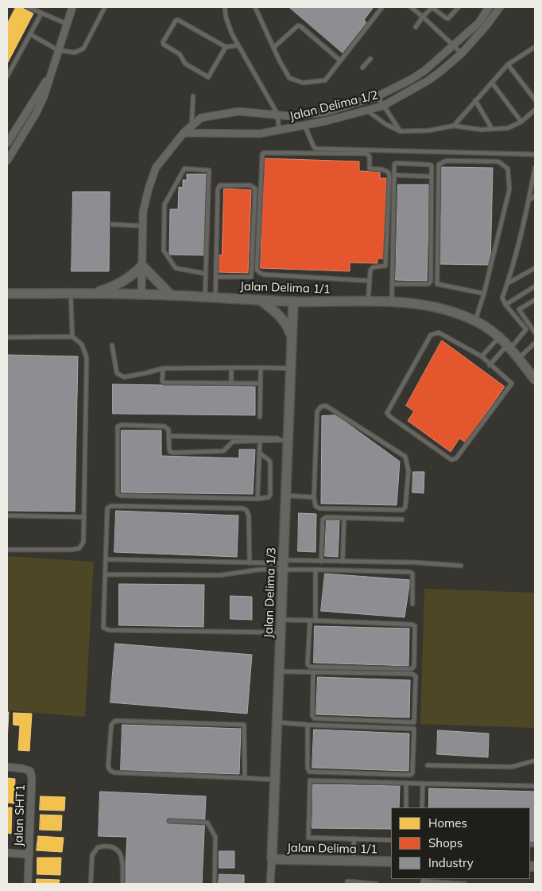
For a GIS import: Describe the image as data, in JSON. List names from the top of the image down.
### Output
{
  "streets": {
    "street": [
      "Jalan Delima 1/2",
      "Jalan Delima 1/1",
      "Jalan Delima 1/3",
      "Jalan SHT1"
    ]
  },
  "crossings": [
    ["Jalan Delima 1/2", "Jalan Delima 1/1"],
    ["Jalan Delima 1/1", "Jalan Delima 1/3"]
  ],
  "legend": ["Homes", "Shops", "Industry"]
}
